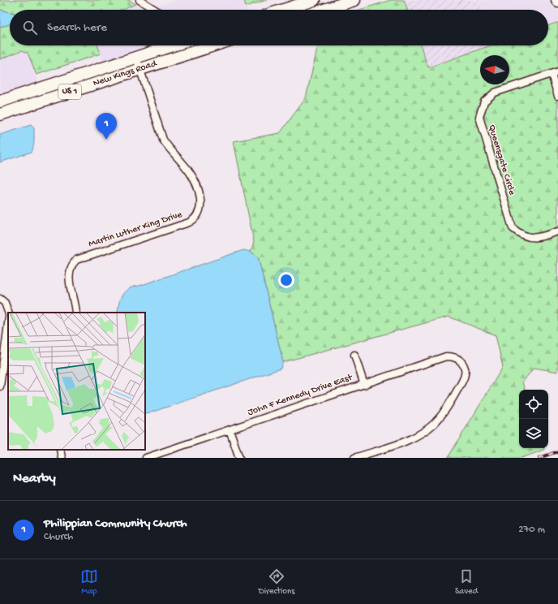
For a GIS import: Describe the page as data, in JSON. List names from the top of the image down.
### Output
{
  "streets": {
    "highway": ["New Kings Road", "US 1"],
    "street": ["Queensgate Circle", "Martin Luther King Drive", "John F Kennedy Drive East"]
  },
  "crossings": [
    ["New Kings Road", "Martin Luther King Drive"]
  ],
  "north": "left",
  "page": {
    "search": "Search here",
    "pins": "1",
    "heading": "Nearby",
    "list": [
      {
        "mark": "1",
        "name": "Philippian Community Church",
        "note": "Church",
        "value": "270 m"
      }
    ],
    "nav": ["Map", "Directions", "Saved"]
  }
}
